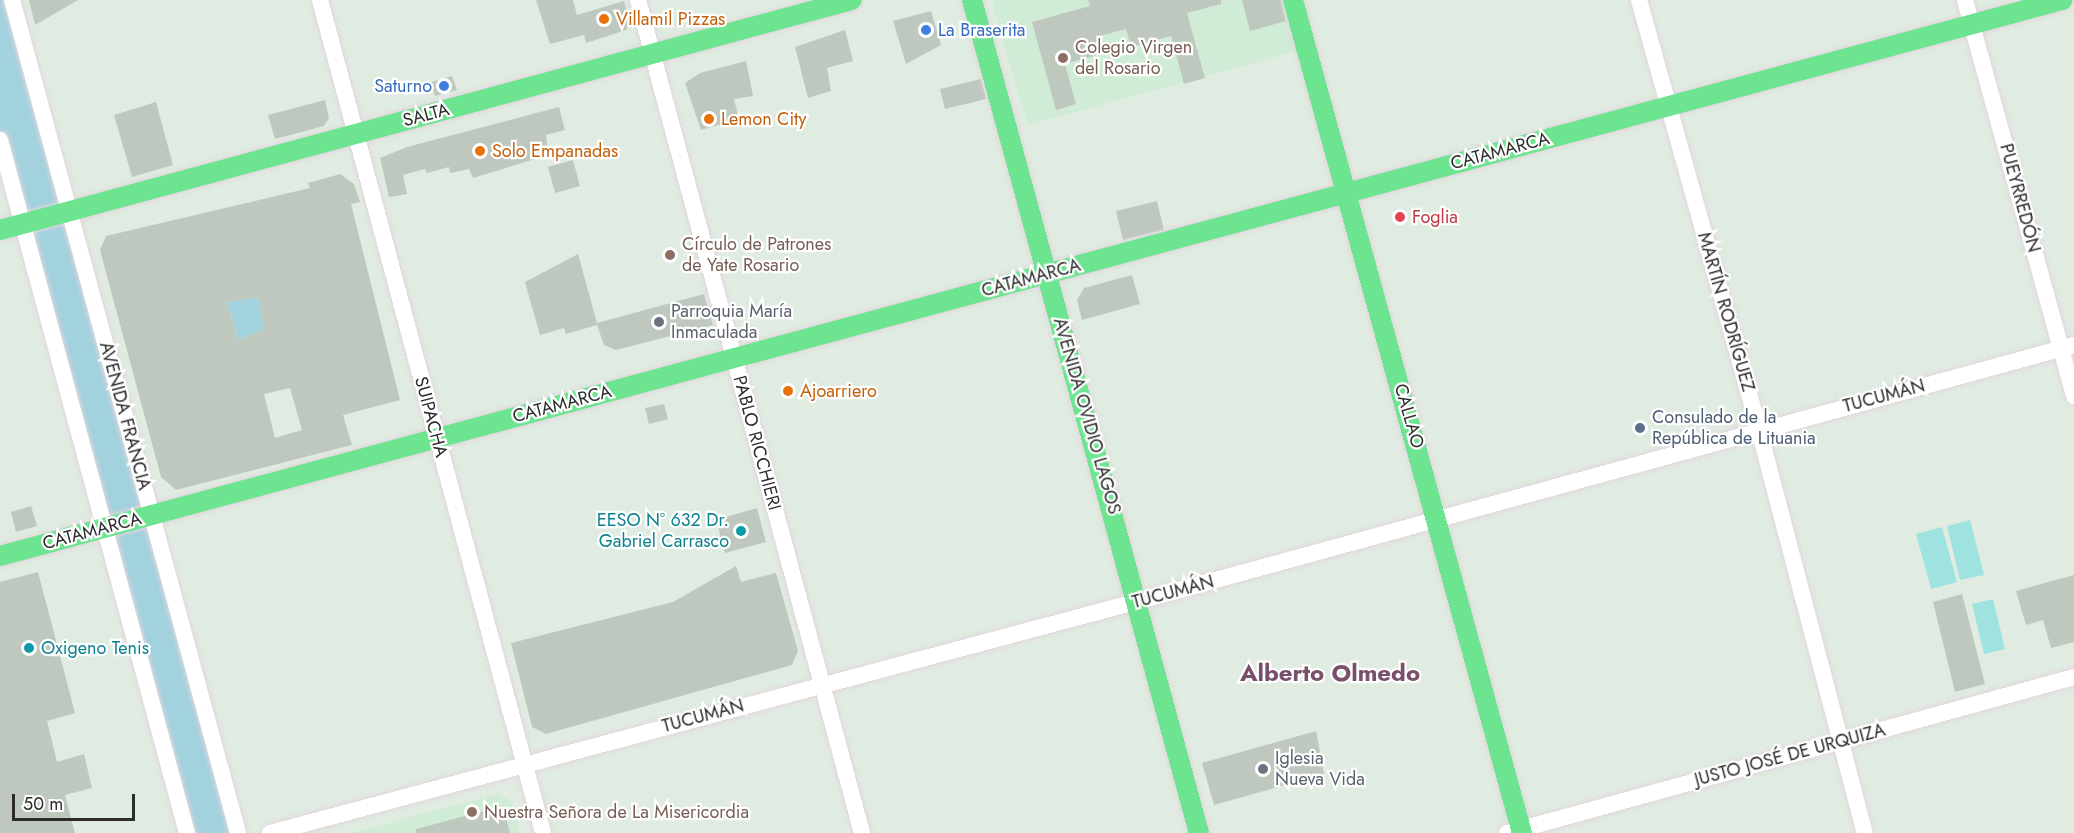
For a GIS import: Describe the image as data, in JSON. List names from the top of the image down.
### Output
{
  "streets": {
    "main road": [
      "SALTA",
      "CATAMARCA",
      "AVENIDA OVIDIO LAGOS",
      "CALLAO"
    ],
    "street": [
      "PUEYRREDÓN",
      "MARTÍN RODRÍGUEZ",
      "TUCUMÁN",
      "AVENIDA FRANCIA",
      "SUIPACHA",
      "PABLO RICCHIERI",
      "JUSTO JOSÉ DE URQUIZA"
    ]
  },
  "crossings": [
    ["SALTA", "AVENIDA FRANCIA"],
    ["SALTA", "SUIPACHA"],
    ["SALTA", "PABLO RICCHIERI"],
    ["CATAMARCA", "PUEYRREDÓN"],
    ["CATAMARCA", "MARTÍN RODRÍGUEZ"],
    ["CATAMARCA", "AVENIDA FRANCIA"],
    ["CATAMARCA", "AVENIDA OVIDIO LAGOS"],
    ["CATAMARCA", "CALLAO"],
    ["CATAMARCA", "SUIPACHA"],
    ["CATAMARCA", "PABLO RICCHIERI"],
    ["PUEYRREDÓN", "TUCUMÁN"],
    ["MARTÍN RODRÍGUEZ", "TUCUMÁN"],
    ["MARTÍN RODRÍGUEZ", "JUSTO JOSÉ DE URQUIZA"],
    ["TUCUMÁN", "AVENIDA OVIDIO LAGOS"],
    ["TUCUMÁN", "CALLAO"],
    ["TUCUMÁN", "SUIPACHA"],
    ["TUCUMÁN", "PABLO RICCHIERI"],
    ["CALLAO", "JUSTO JOSÉ DE URQUIZA"]
  ],
  "districts": ["Alberto Olmedo"],
  "places": [
    "Villamil Pizzas",
    "La Braserita",
    "Colegio Virgen del Rosario",
    "Saturno",
    "Lemon City",
    "Solo Empanadas",
    "Foglia",
    "Círculo de Patrones de Yate Rosario",
    "Parroquia María Inmaculada",
    "Ajoarriero",
    "Consulado de la República de Lituania",
    "EESO Nº 632 Dr. Gabriel Carrasco",
    "Oxigeno Tenis",
    "Iglesia Nueva Vida",
    "Nuestra Señora de La Misericordia"
  ],
  "scale_bar": "50 m"
}
